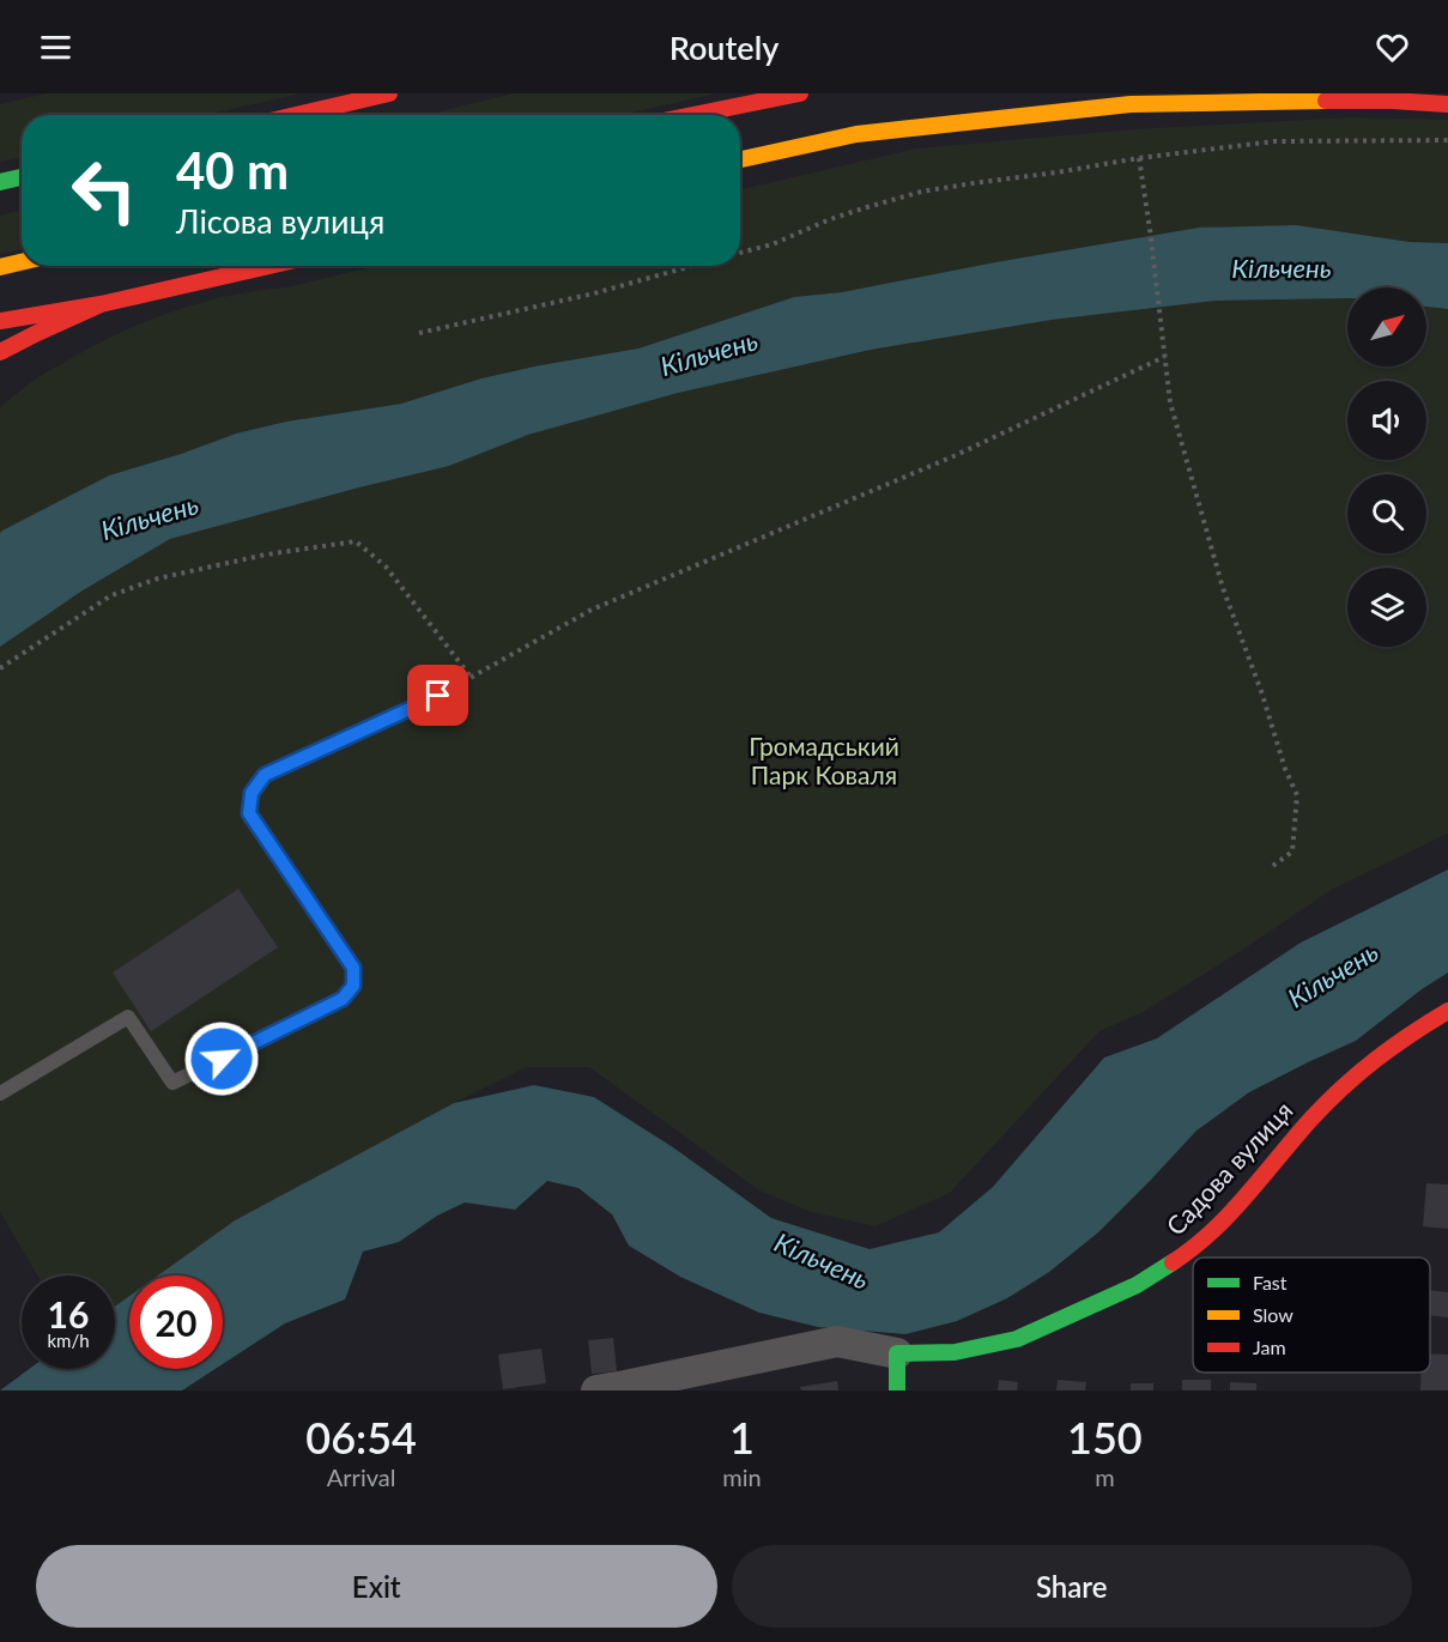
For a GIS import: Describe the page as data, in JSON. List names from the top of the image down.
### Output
{
  "streets": {
    "main road": ["Садова вулиця"]
  },
  "water": ["Кільчень"],
  "parks": ["Громадський Парк Коваля"],
  "legend": ["Fast", "Slow", "Jam"],
  "north": "top right",
  "page": {
    "header": "Routely",
    "turn": ["40 m", "Лісова вулиця"],
    "speed": "16 km/h",
    "limit": "20",
    "eta": [
      "06:54",
      "Arrival",
      "1",
      "min",
      "150",
      "m"
    ],
    "buttons": ["Exit", "Share"]
  }
}
